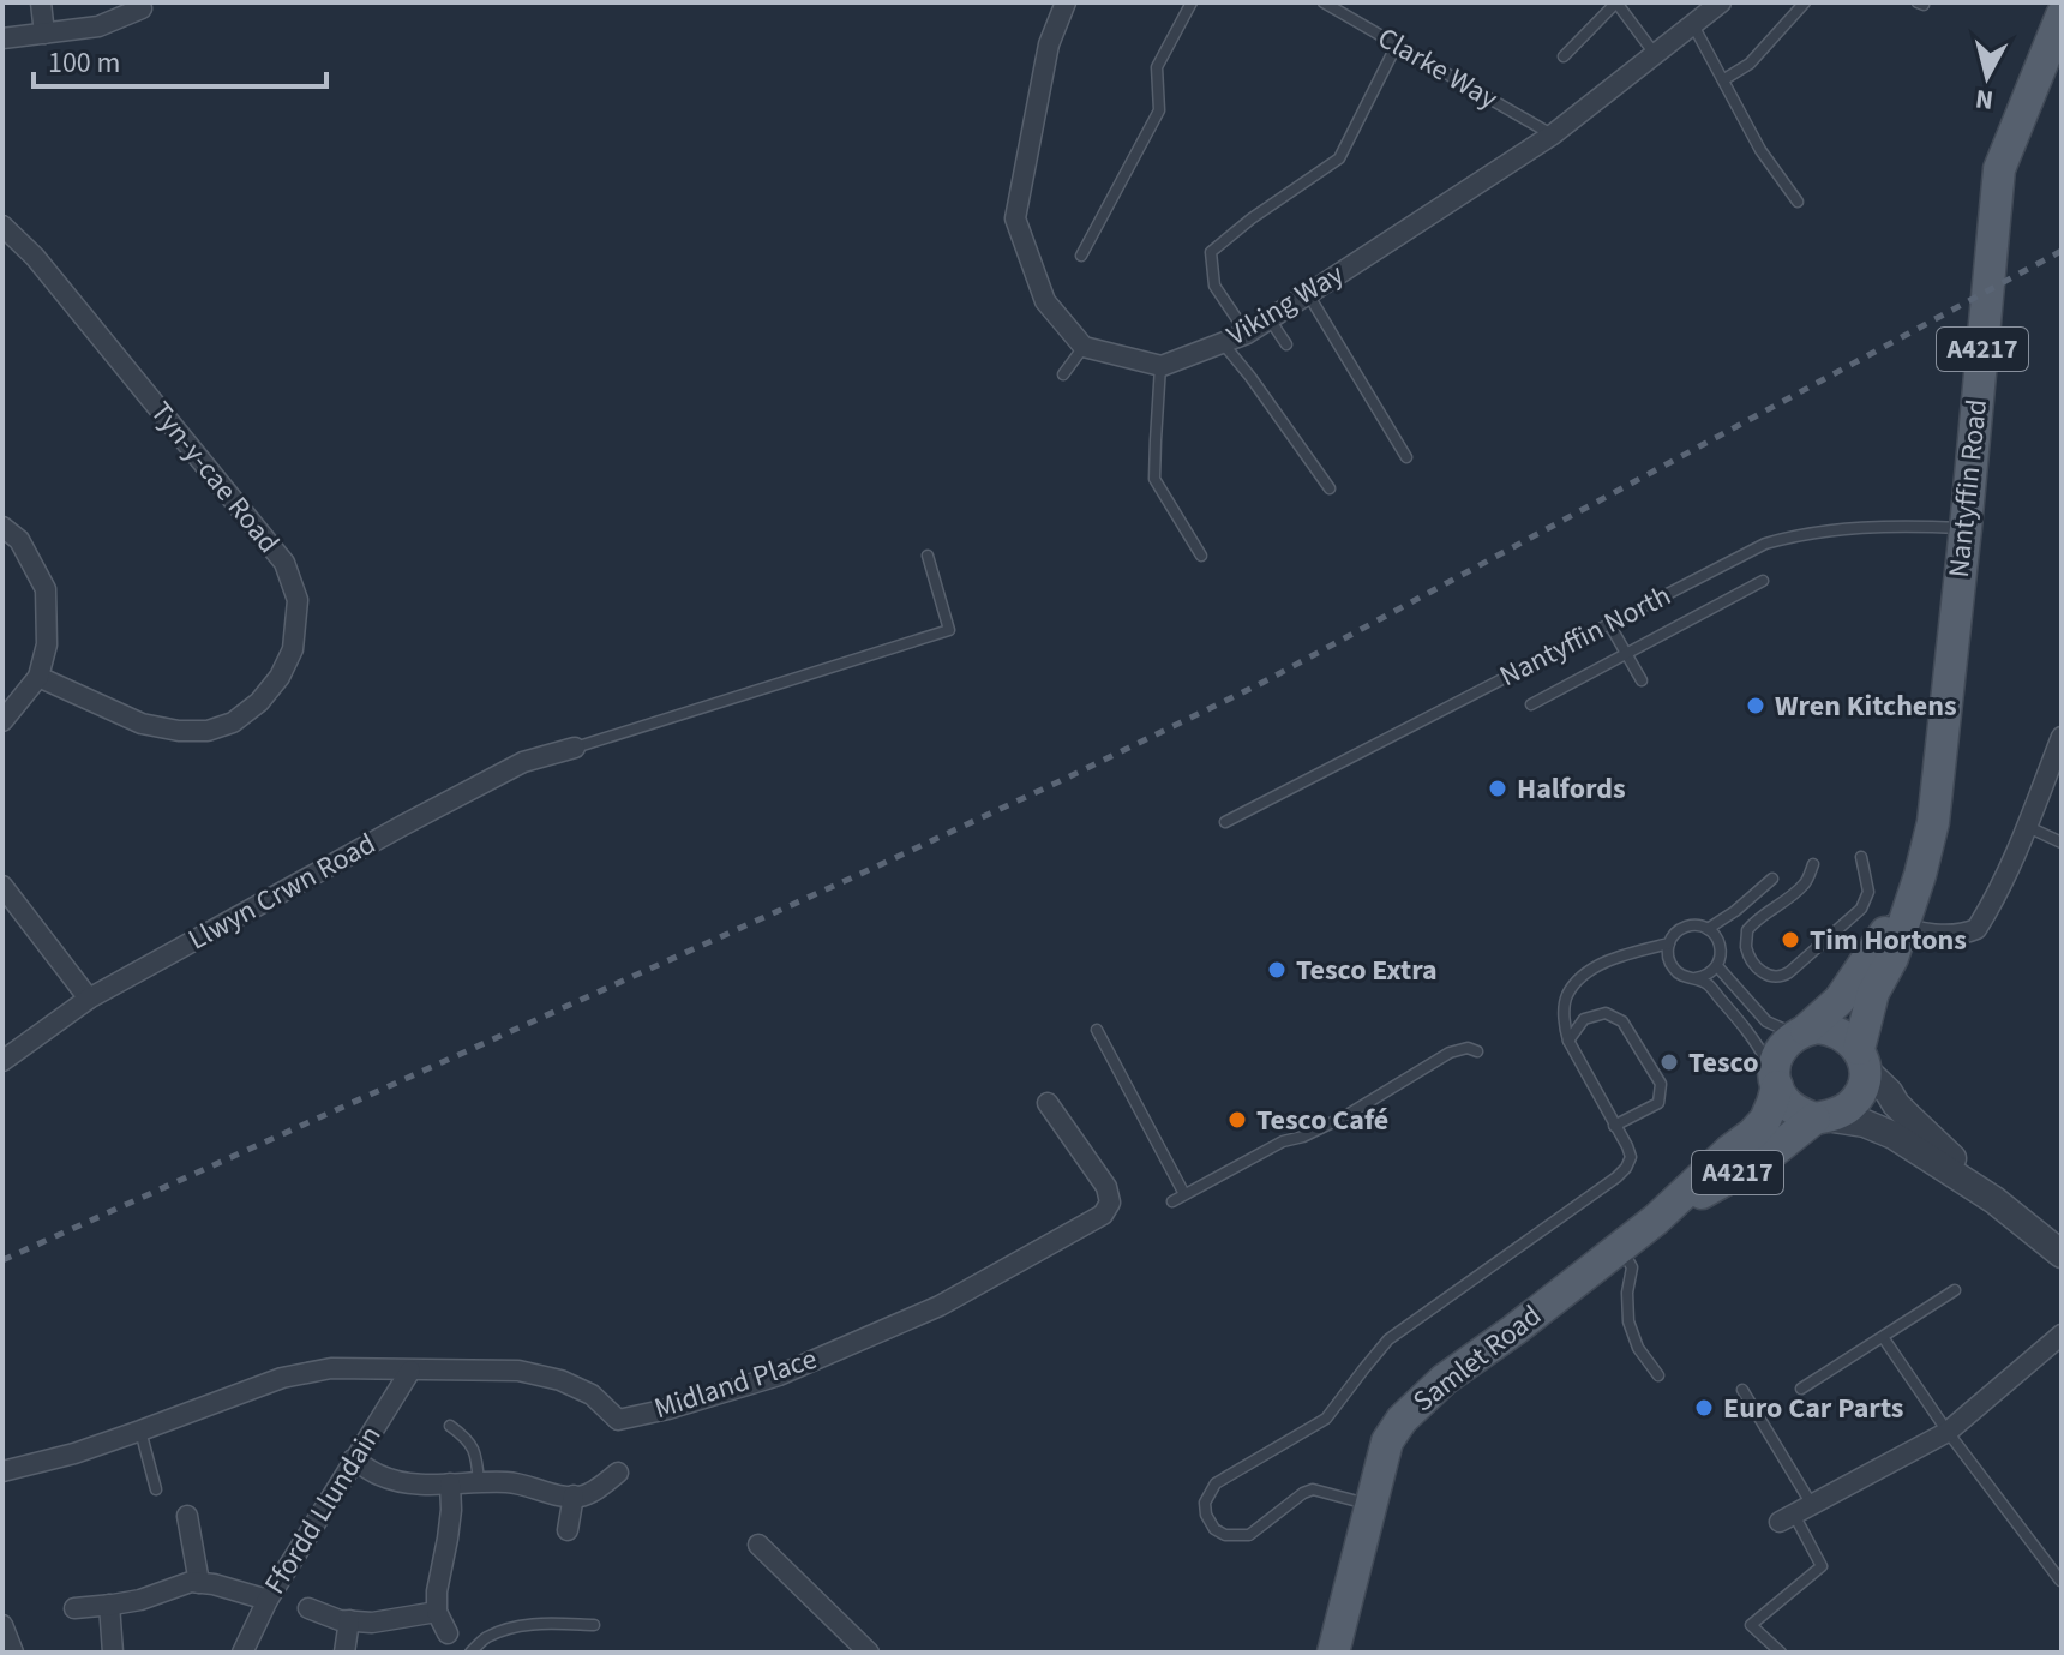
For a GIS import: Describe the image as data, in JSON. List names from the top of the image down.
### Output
{
  "streets": {
    "main road": ["A4217", "Nantyffin Road", "Samlet Road"],
    "street": [
      "Viking Way",
      "Tyn-y-cae Road",
      "Llwyn Crwn Road",
      "Midland Place",
      "Ffordd Llundain"
    ],
    "lane": ["Clarke Way", "Nantyffin North"]
  },
  "crossings": [
    ["Clarke Way", "Viking Way"],
    ["Nantyffin Road", "Nantyffin North"],
    ["Nantyffin Road", "Samlet Road"],
    ["Midland Place", "Ffordd Llundain"]
  ],
  "places": [
    "Wren Kitchens",
    "Halfords",
    "Tim Hortons",
    "Tesco Extra",
    "Tesco",
    "Tesco Café",
    "Euro Car Parts"
  ],
  "scale_bar": "100 m",
  "north": "bottom"
}
